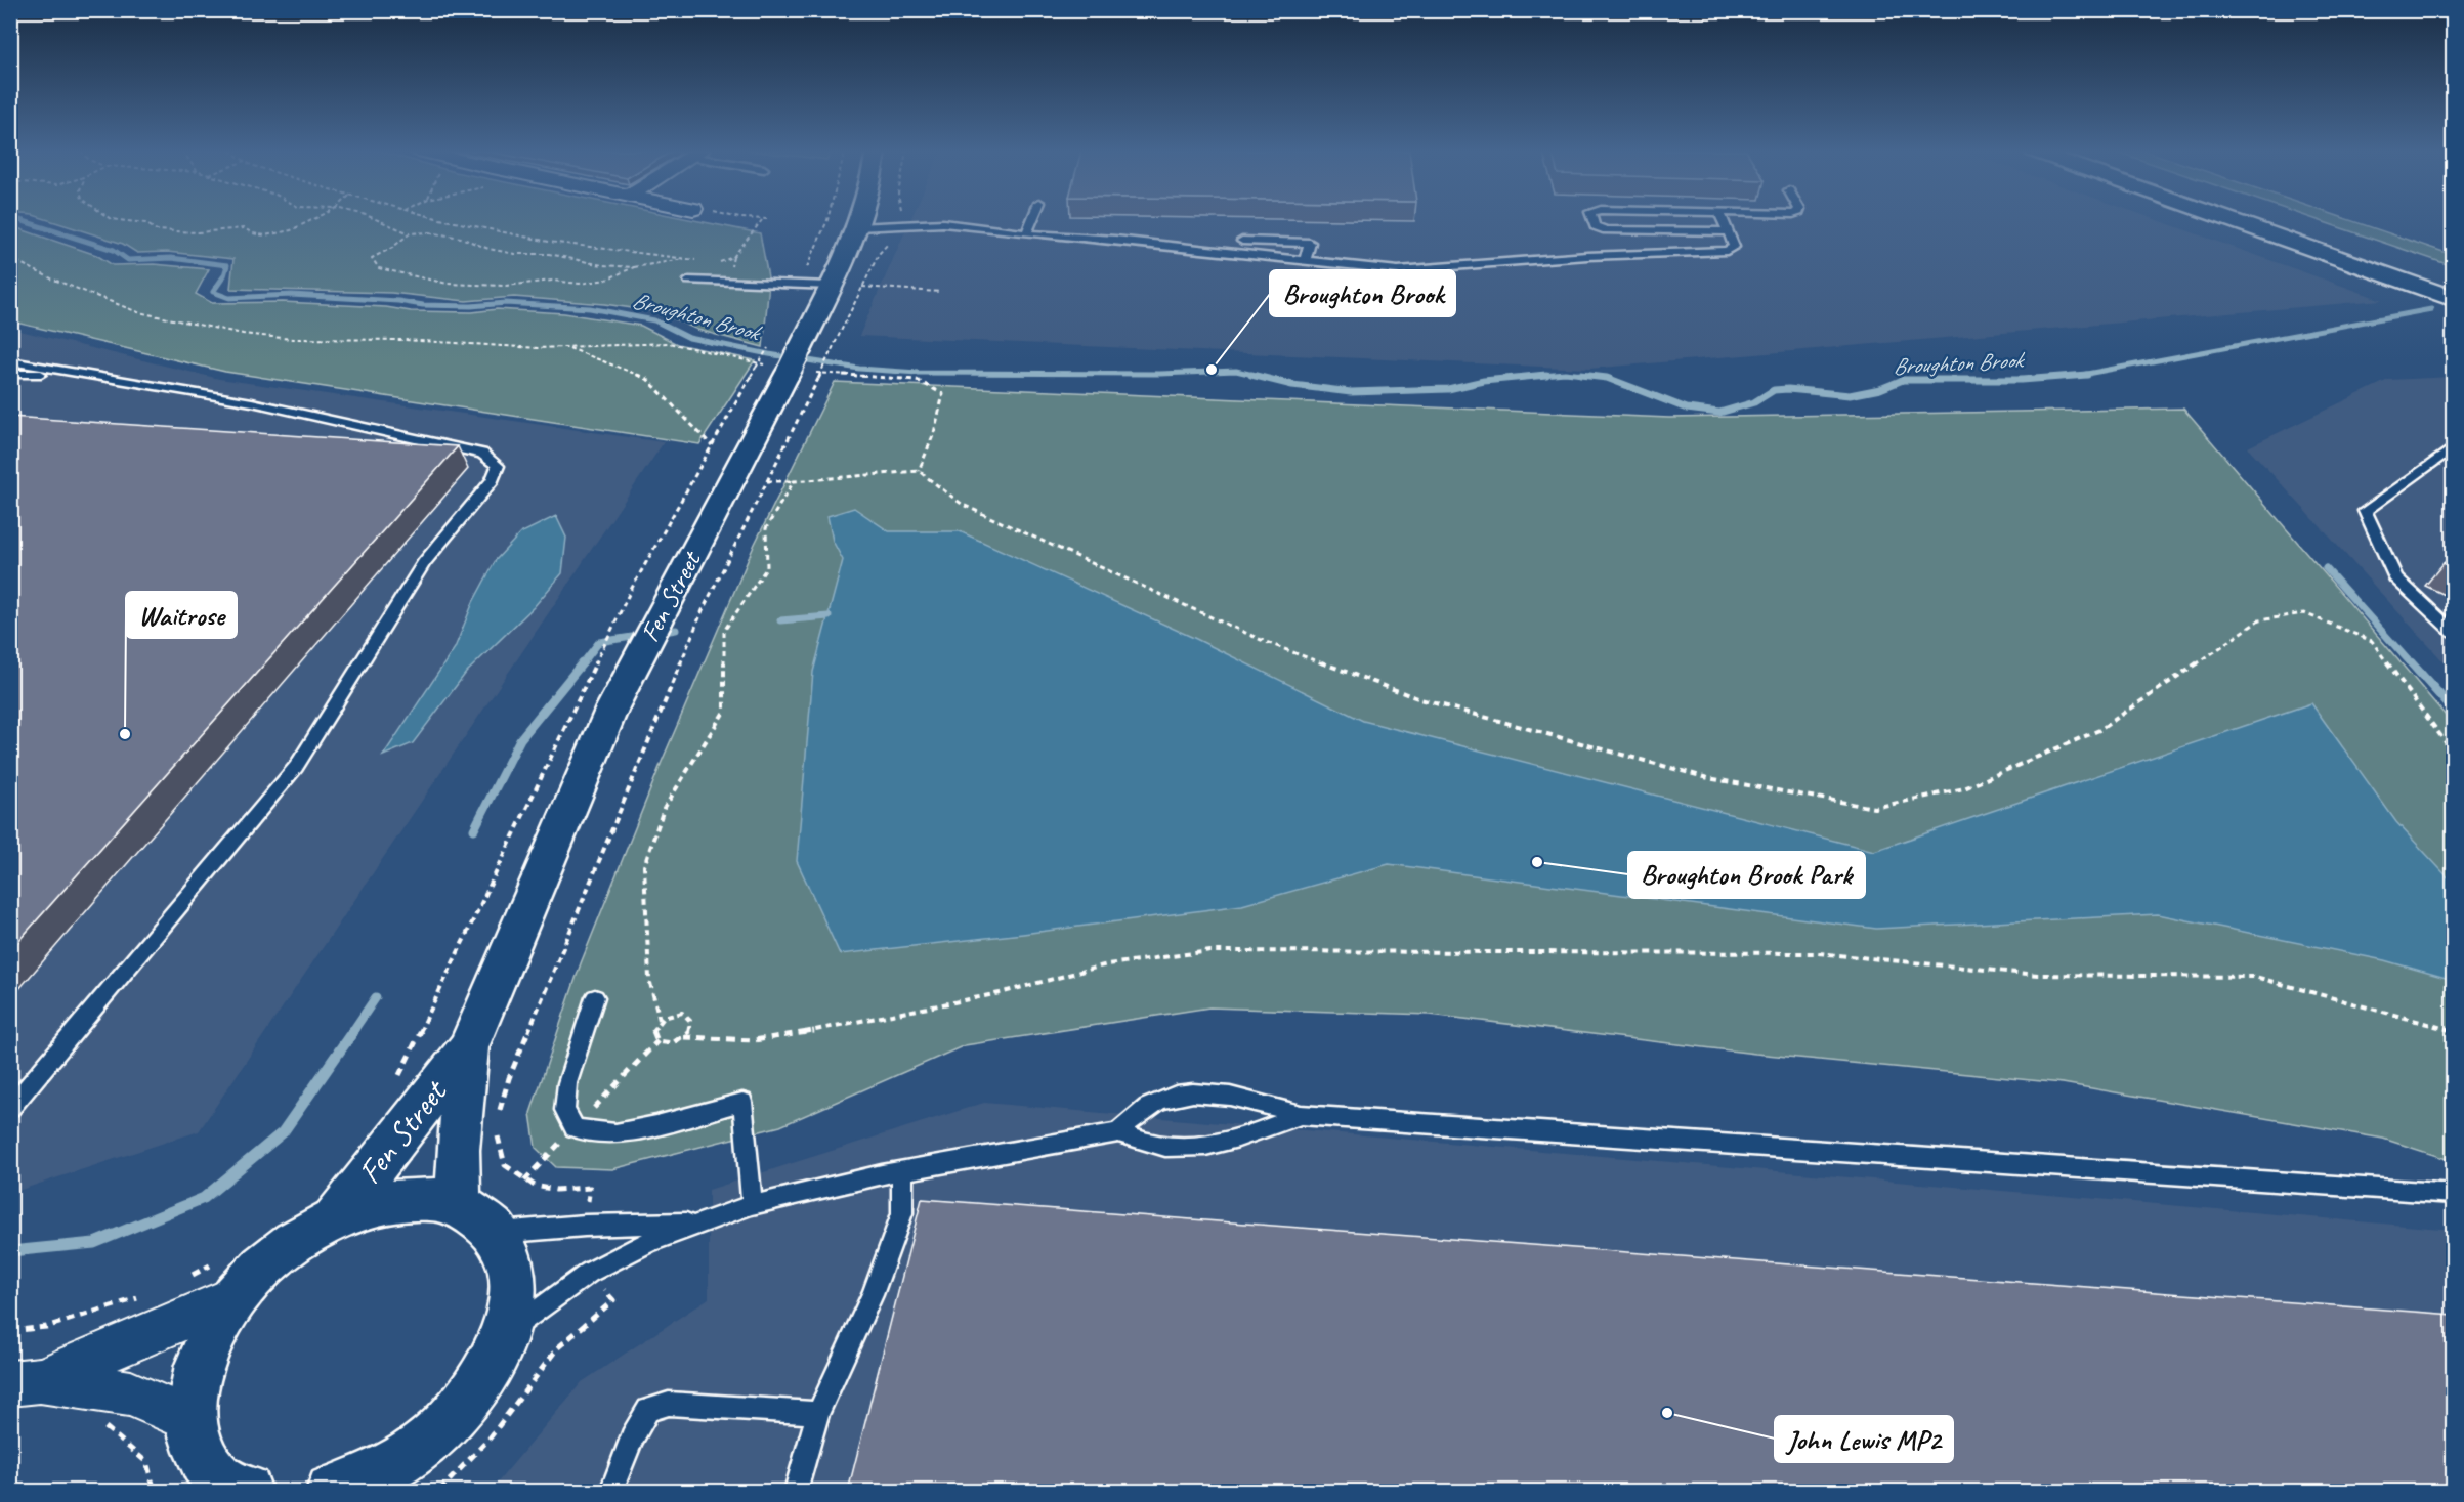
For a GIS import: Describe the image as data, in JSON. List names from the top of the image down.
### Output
{
  "streets": {
    "main road": ["Fen Street"]
  },
  "water": ["Broughton Brook"],
  "places": [
    "Broughton Brook",
    "Waitrose",
    "Broughton Brook Park",
    "John Lewis MP2"
  ]
}
